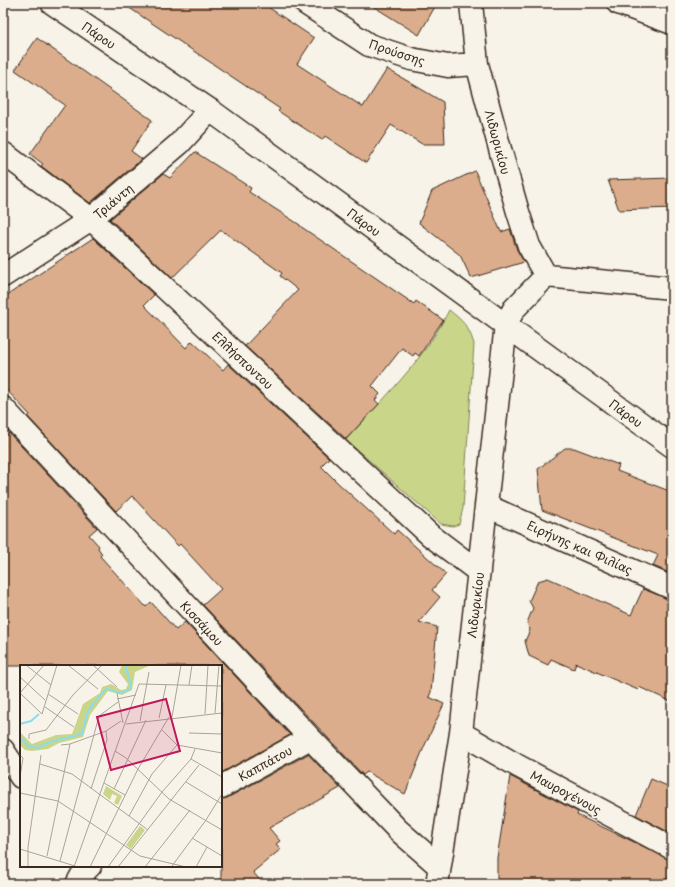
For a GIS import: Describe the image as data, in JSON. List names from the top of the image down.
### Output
{
  "streets": {
    "street": [
      "Πάρου",
      "Προύσσης",
      "Λιδωρικίου",
      "Τριάντη",
      "Ελλήσποντου",
      "Ειρήνης και Φιλίας",
      "Κισσάμου",
      "Καππάτου",
      "Μαυρογένους"
    ]
  },
  "crossings": [
    ["Πάρου", "Λιδωρικίου"],
    ["Πάρου", "Τριάντη"],
    ["Προύσσης", "Λιδωρικίου"],
    ["Λιδωρικίου", "Ελλήσποντου"],
    ["Λιδωρικίου", "Ειρήνης και Φιλίας"],
    ["Λιδωρικίου", "Κισσάμου"],
    ["Λιδωρικίου", "Μαυρογένους"],
    ["Τριάντη", "Ελλήσποντου"],
    ["Κισσάμου", "Καππάτου"]
  ]
}
